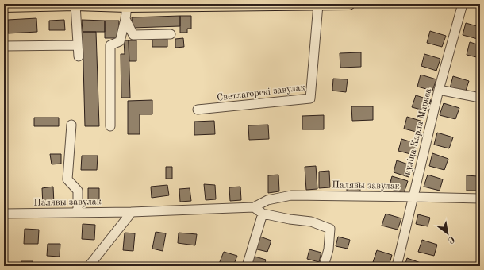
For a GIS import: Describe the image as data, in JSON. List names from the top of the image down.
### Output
{
  "streets": {
    "street": ["Светлагорскі завулак", "вуліца Карла Маркса", "Палявы завулак"]
  },
  "crossings": [
    ["вуліца Карла Маркса", "Палявы завулак"]
  ],
  "north": "bottom right"
}
